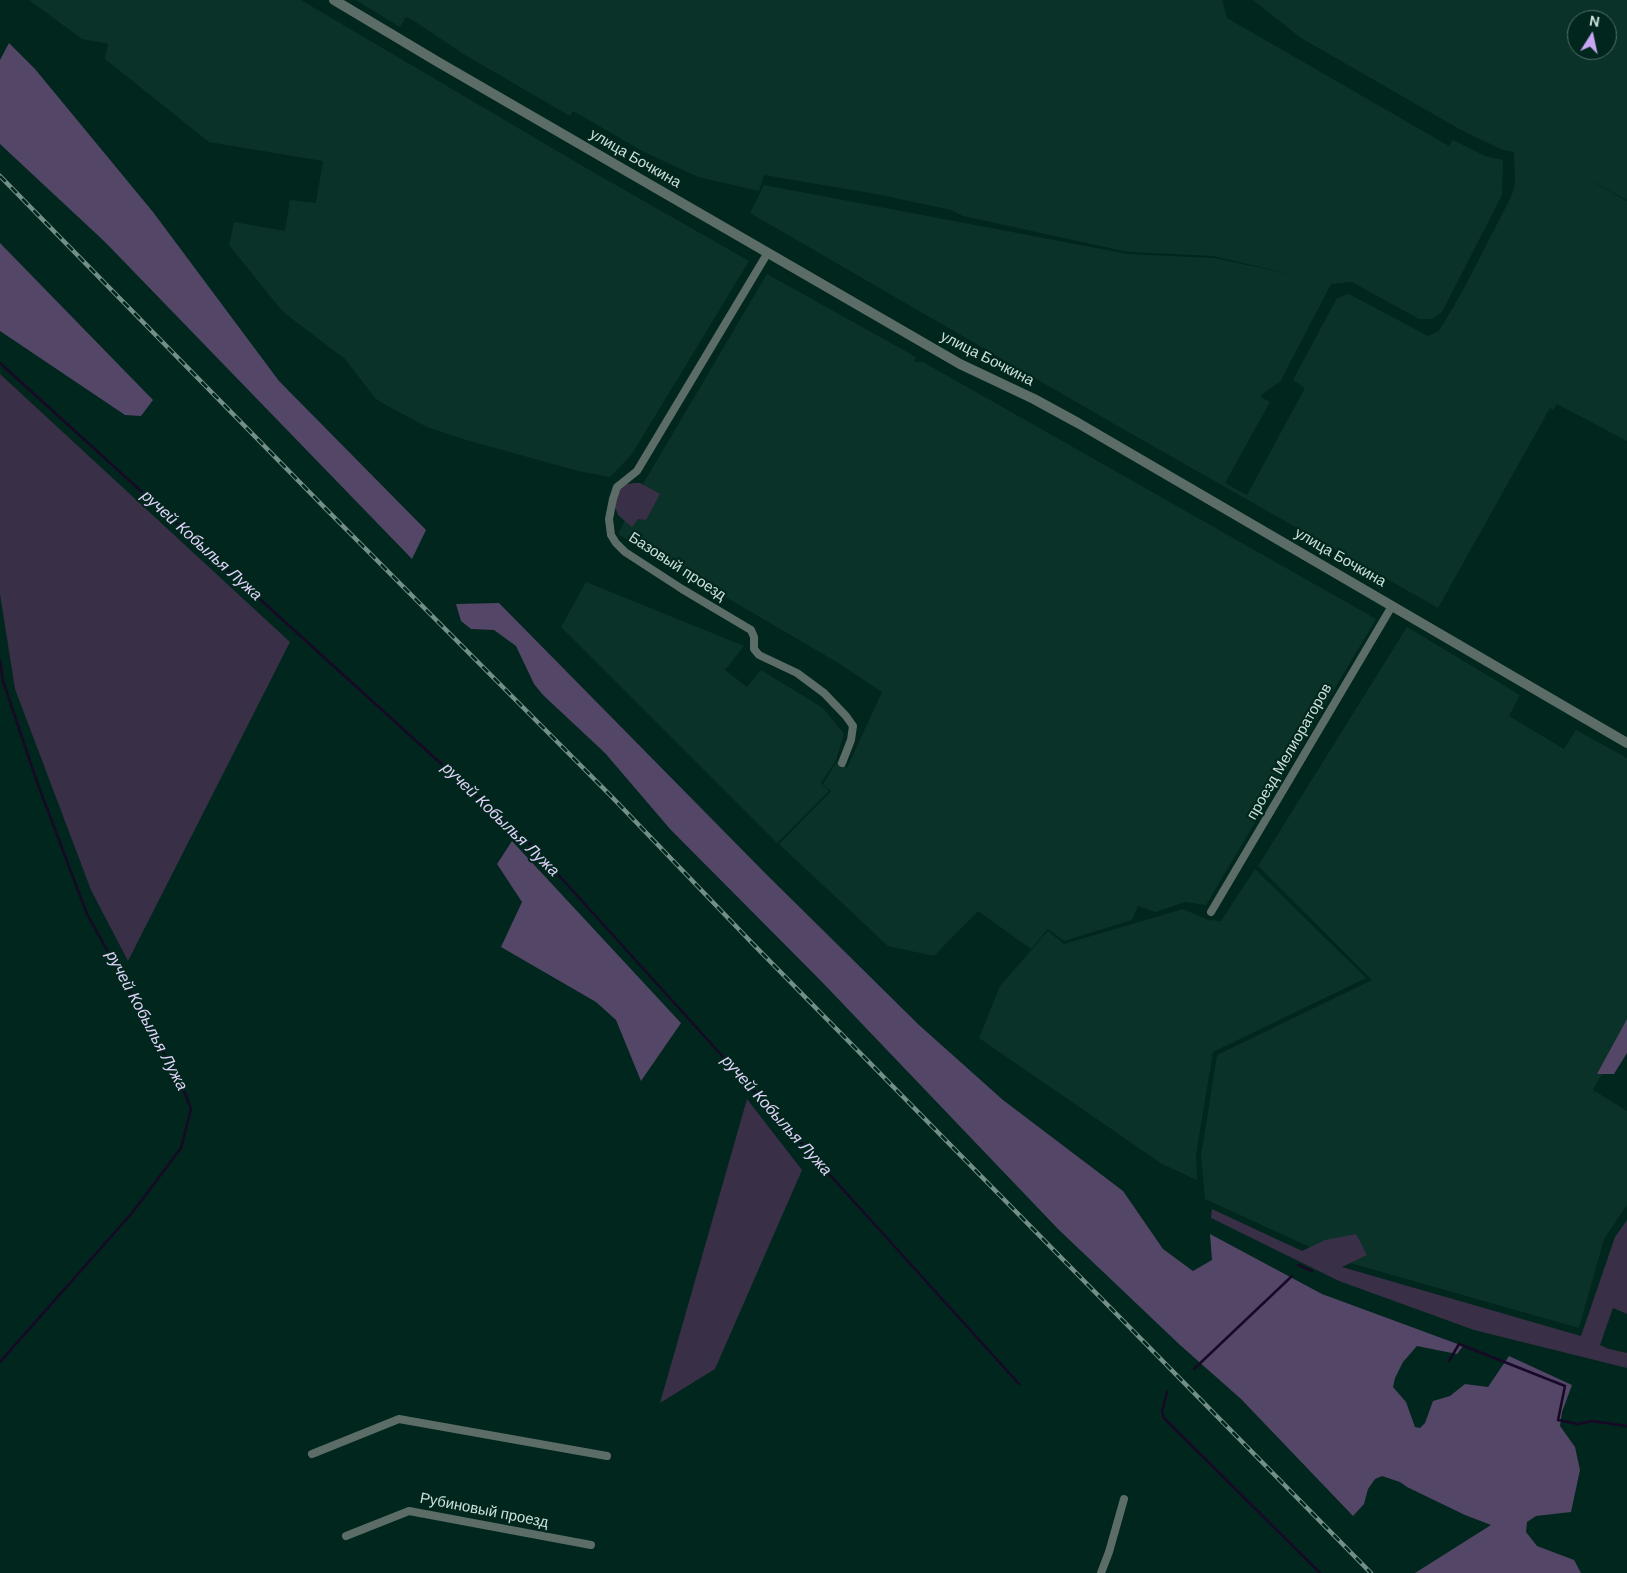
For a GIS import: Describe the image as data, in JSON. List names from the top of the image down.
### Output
{
  "streets": {
    "street": [
      "улица Бочкина",
      "Базовый проезд",
      "проезд Мелиораторов",
      "Рубиновый проезд"
    ]
  },
  "crossings": [
    ["улица Бочкина", "Базовый проезд"],
    ["улица Бочкина", "проезд Мелиораторов"]
  ],
  "water": ["ручей Кобылья Лужа"],
  "north": "top"
}
